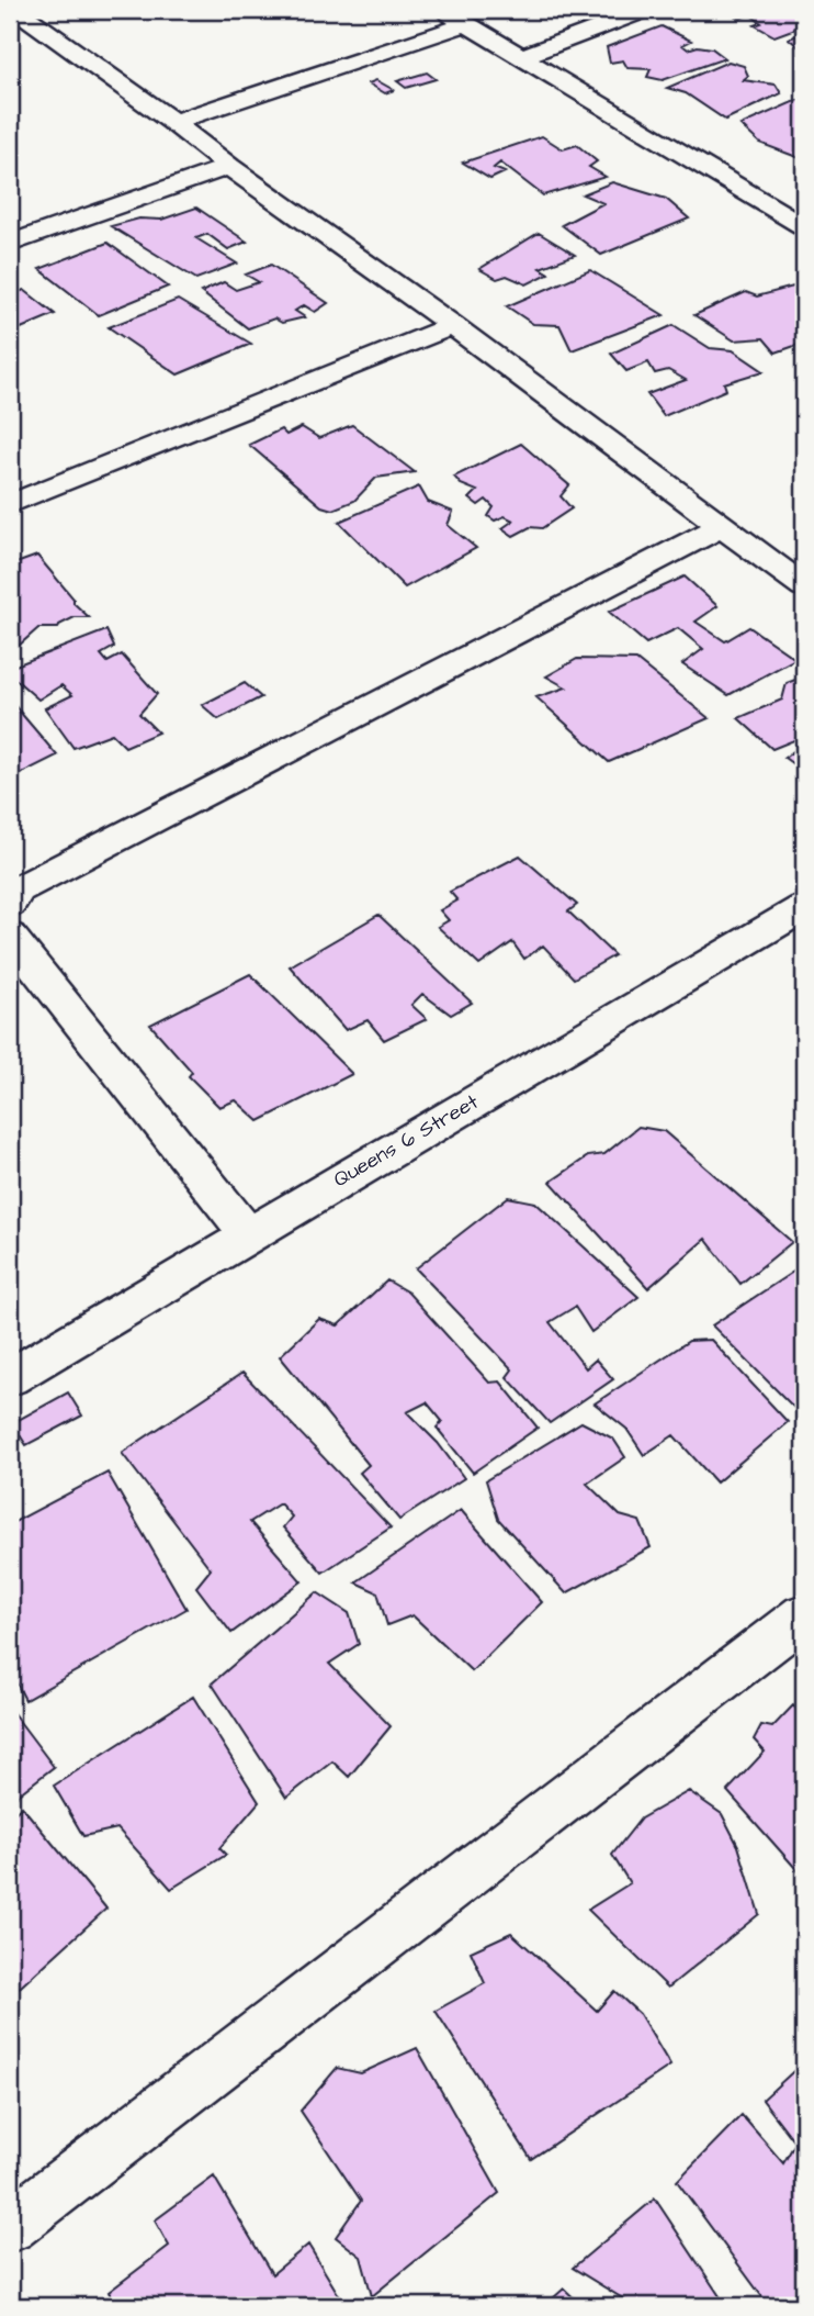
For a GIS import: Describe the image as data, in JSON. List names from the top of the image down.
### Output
{
  "streets": {
    "street": ["Queens 6 Street"]
  }
}
